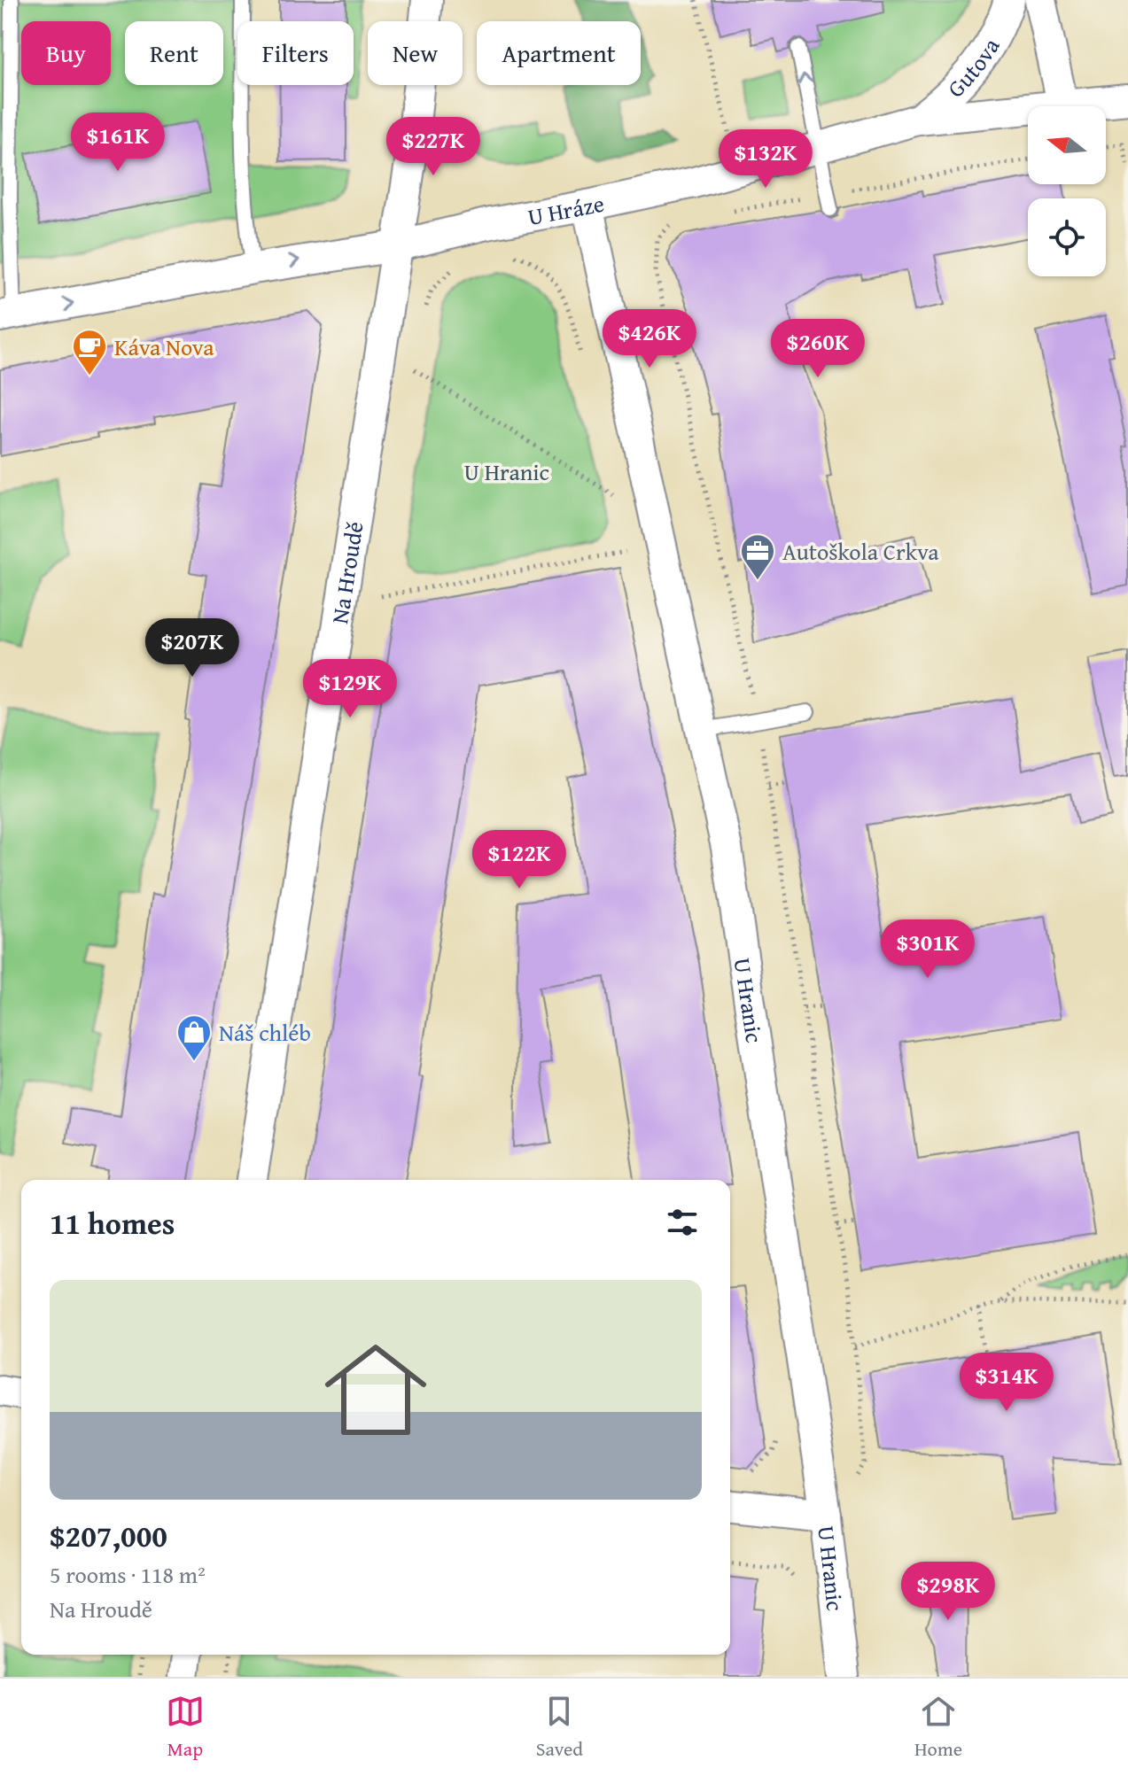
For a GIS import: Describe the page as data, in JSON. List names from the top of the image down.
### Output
{
  "streets": {
    "street": [
      "Gutova",
      "U Hráze",
      "Na Hroudě",
      "U Hranic"
    ]
  },
  "crossings": [
    ["Gutova", "U Hráze"],
    ["U Hráze", "Na Hroudě"],
    ["U Hráze", "U Hranic"]
  ],
  "one_way": ["U Hráze"],
  "parks": ["U Hranic"],
  "places": {
    "cafe": ["Káva Nova"],
    "office": ["Autoškola Crkva"],
    "shop": ["Náš chléb"]
  },
  "north": "left",
  "page": {
    "chip": [
      "Buy",
      "Rent",
      "Filters",
      "New",
      "Apartment"
    ],
    "price": [
      "$161K",
      "$227K",
      "$132K",
      "$426K",
      "$260K",
      "$207K",
      "$129K",
      "$122K",
      "$301K",
      "$314K",
      "$298K"
    ],
    "heading": "11 homes",
    "list": [
      {
        "name": "$207,000",
        "note": "5 rooms · 118 m² · Na Hroudě"
      }
    ],
    "tabs": ["Map", "Saved", "Home"]
  }
}
